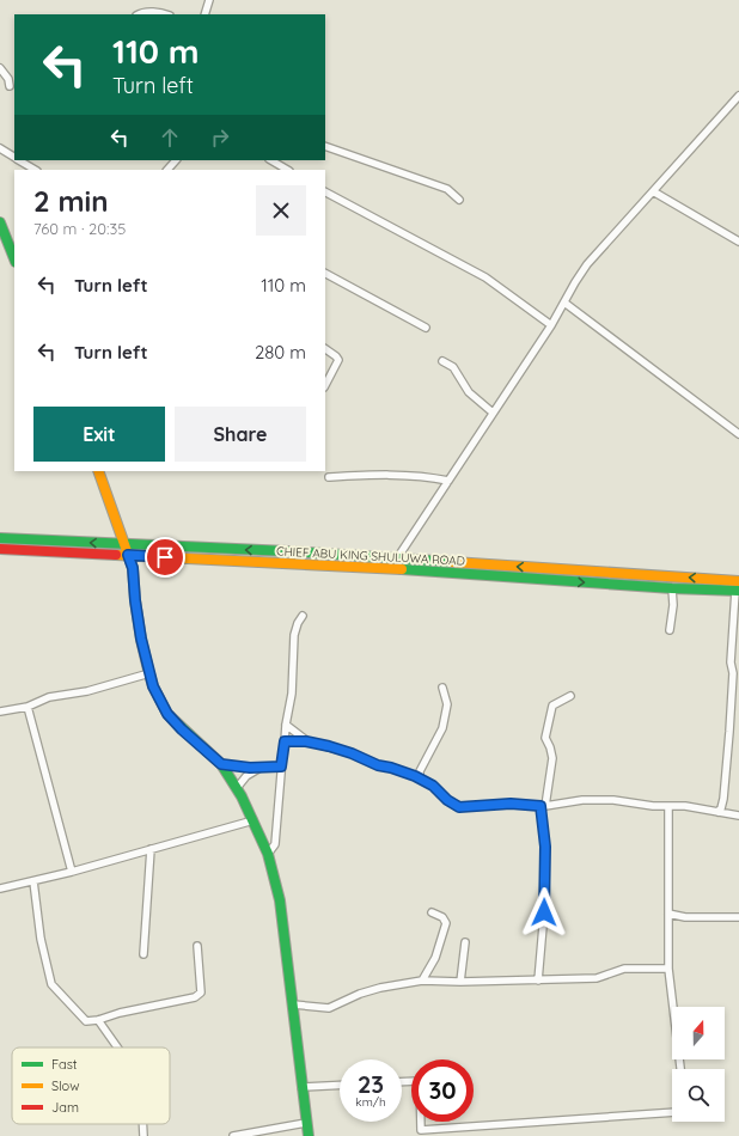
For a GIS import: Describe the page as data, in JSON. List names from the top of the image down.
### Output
{
  "streets": {
    "street": ["CHIEF ABU KING SHULUWA ROAD"]
  },
  "legend": ["Fast", "Slow", "Jam"],
  "north": "top",
  "page": {
    "turn": ["110 m", "Turn left"],
    "heading": ["2 min", "760 m · 20:35"],
    "list": [
      {
        "name": "Turn left",
        "value": "110 m"
      },
      {
        "name": "Turn left",
        "value": "280 m"
      }
    ],
    "buttons": ["Exit", "Share"],
    "speed": "23 km/h",
    "limit": "30"
  }
}
